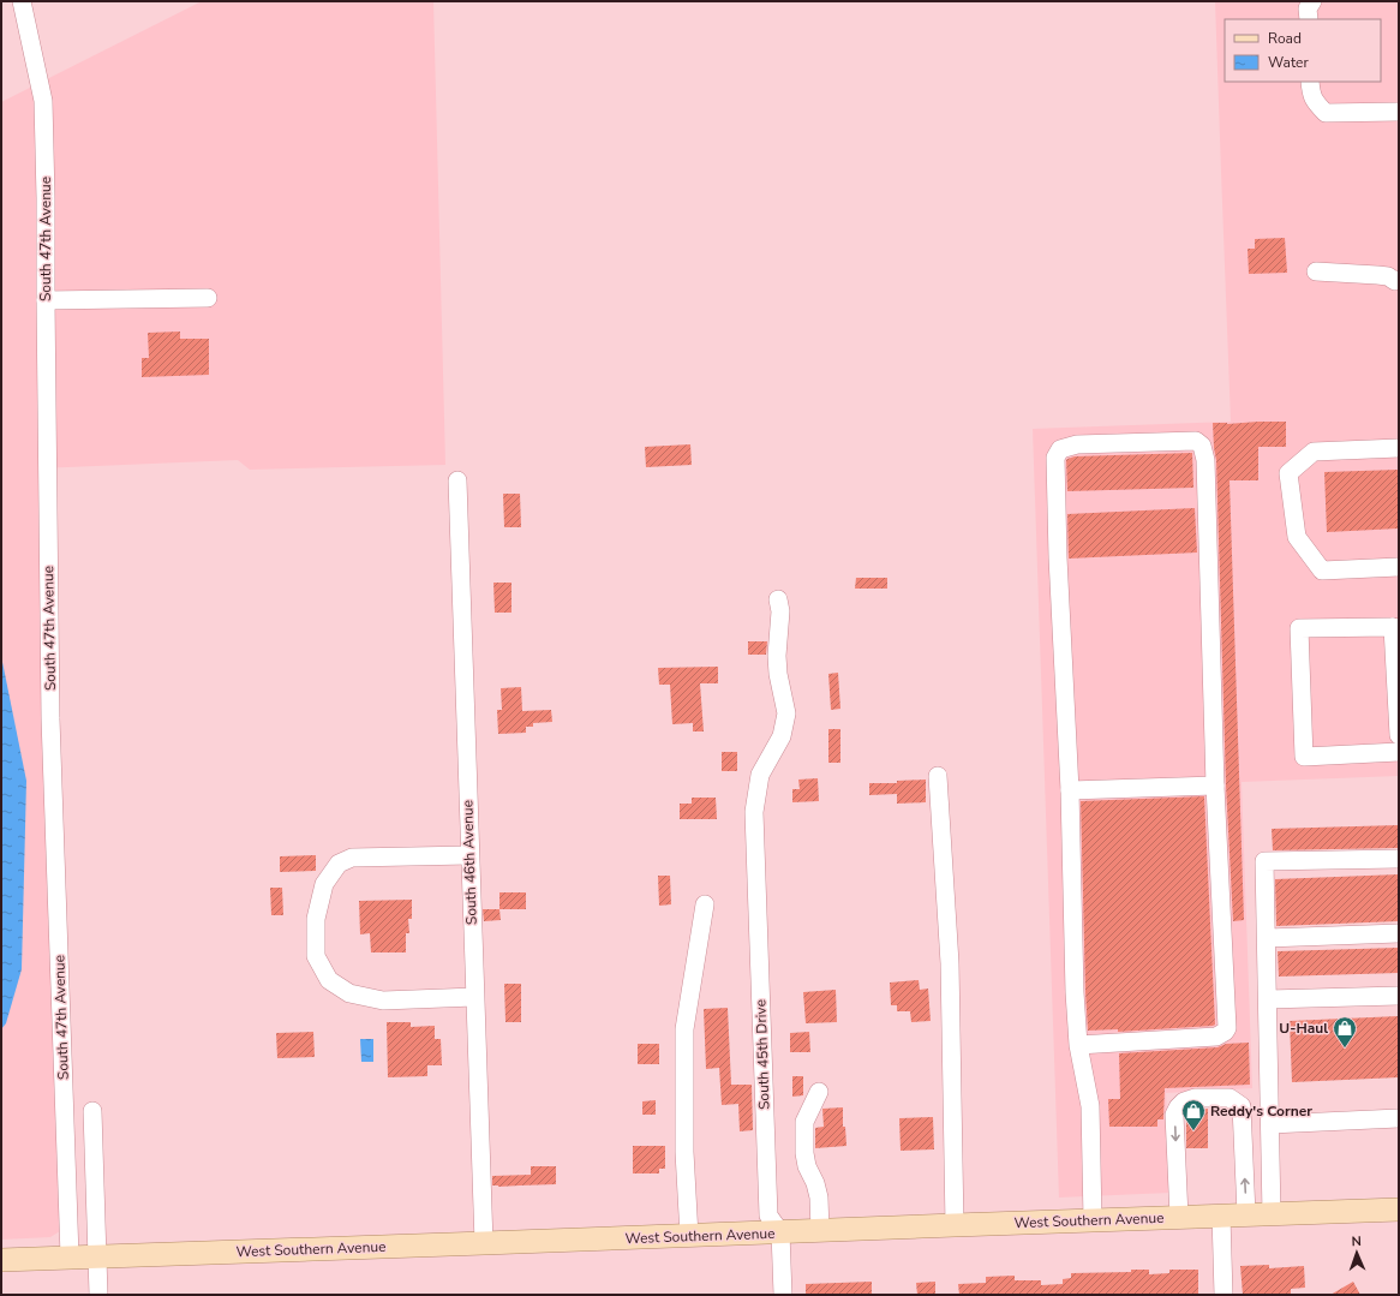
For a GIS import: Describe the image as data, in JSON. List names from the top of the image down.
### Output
{
  "streets": {
    "main road": ["West Southern Avenue"],
    "street": ["South 47th Avenue", "South 46th Avenue", "South 45th Drive"]
  },
  "crossings": [
    ["South 47th Avenue", "West Southern Avenue"],
    ["South 46th Avenue", "West Southern Avenue"],
    ["South 45th Drive", "West Southern Avenue"]
  ],
  "places": {
    "shop": ["U-Haul", "Reddy's Corner"]
  },
  "legend": ["Road", "Water"],
  "north": "top"
}
